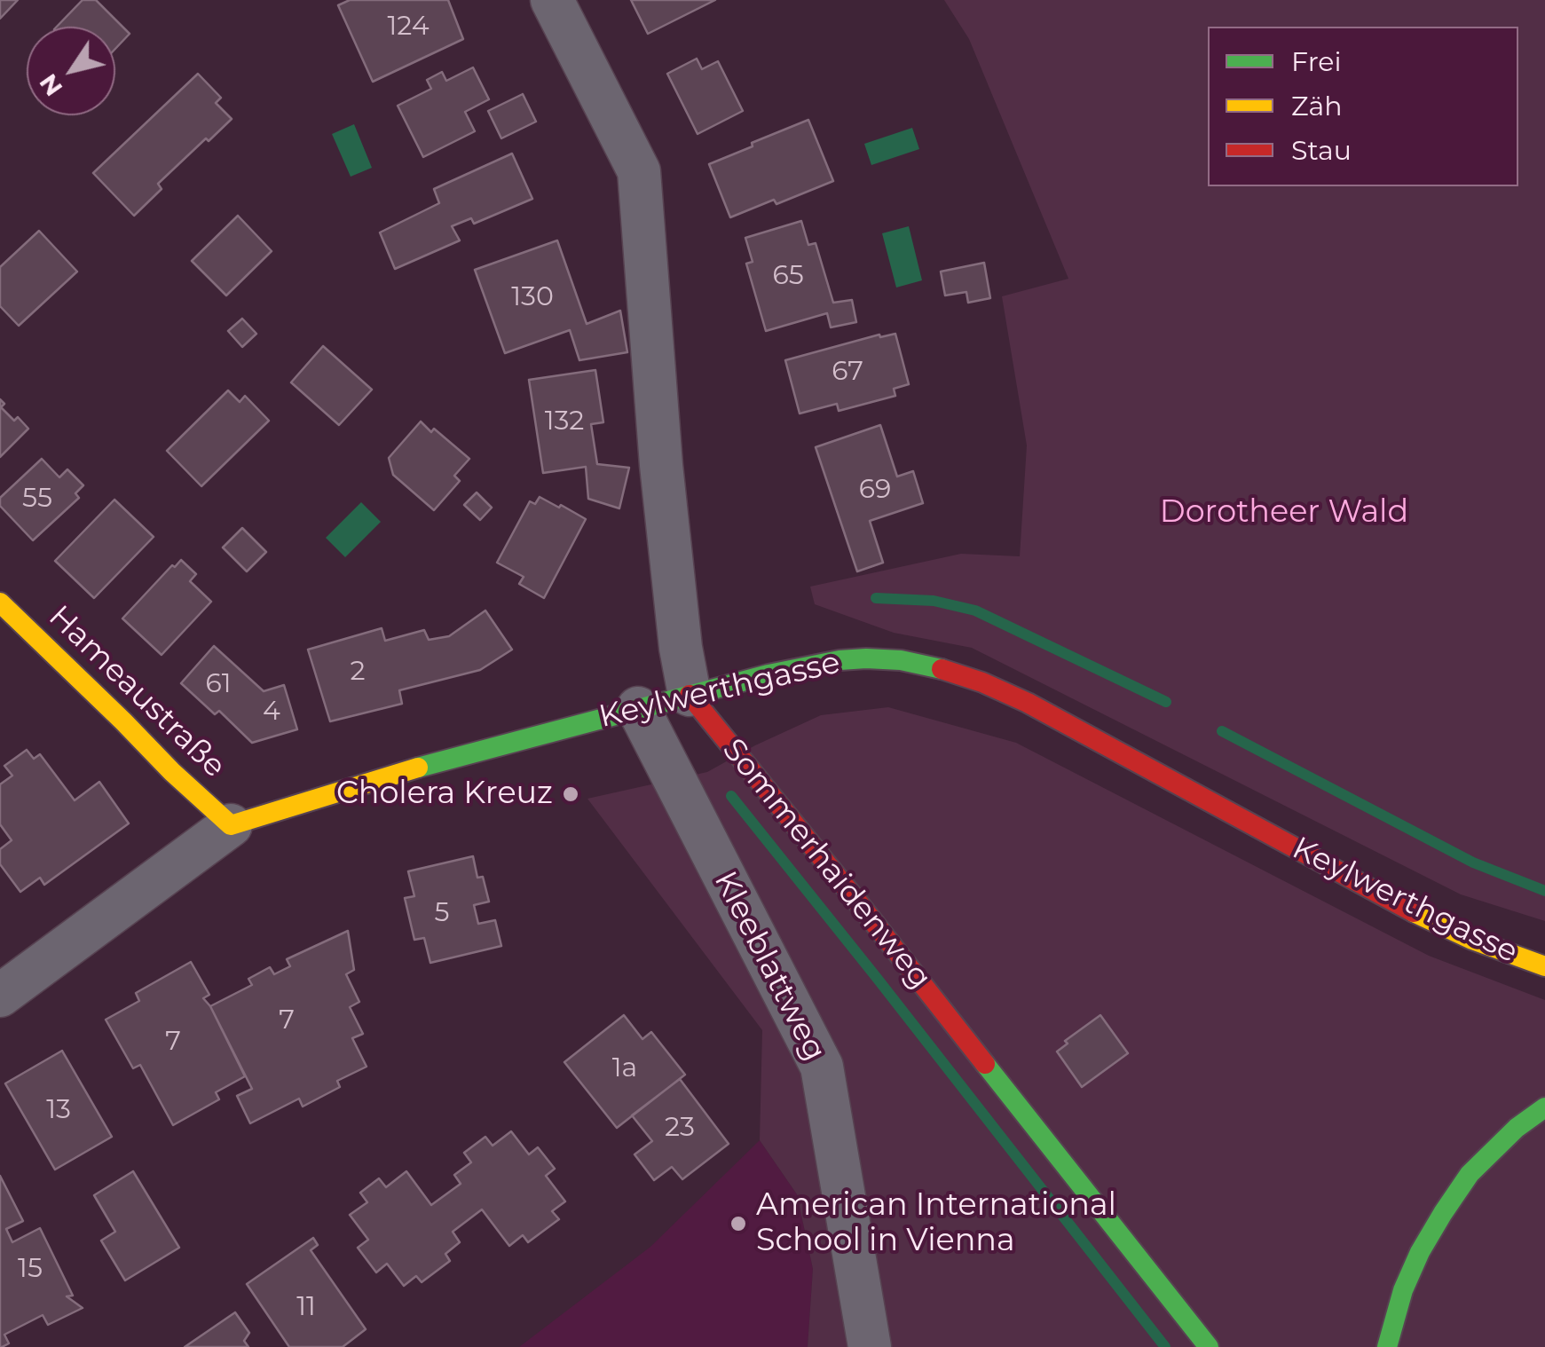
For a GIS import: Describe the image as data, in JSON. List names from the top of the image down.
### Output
{
  "streets": {
    "main road": ["Keylwerthgasse", "Hameaustraße", "Sommerhaidenweg"],
    "street": ["Kleeblattweg"]
  },
  "crossings": [
    ["Keylwerthgasse", "Hameaustraße"],
    ["Keylwerthgasse", "Sommerhaidenweg"],
    ["Keylwerthgasse", "Kleeblattweg"]
  ],
  "parks": ["Dorotheer Wald"],
  "places": ["Cholera Kreuz", "American International School in Vienna"],
  "house_numbers": [
    "124",
    "65",
    "130",
    "67",
    "132",
    "69",
    "55",
    "2",
    "61",
    "4",
    "5",
    "7",
    "7",
    "1a",
    "13",
    "23",
    "15",
    "11"
  ],
  "legend": ["Frei", "Zäh", "Stau"],
  "north": "bottom left"
}
